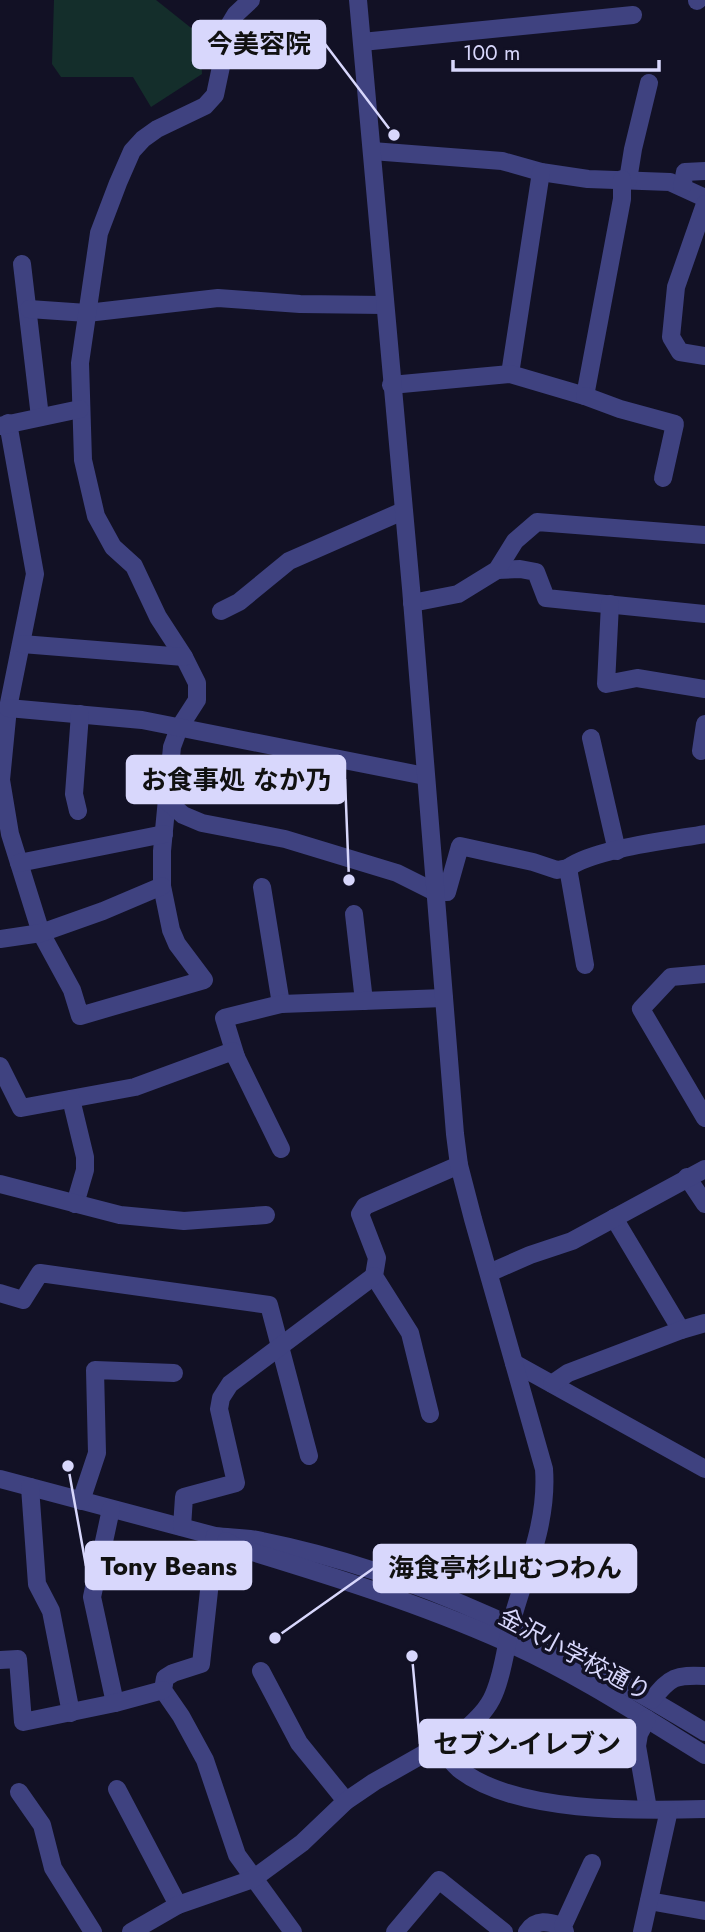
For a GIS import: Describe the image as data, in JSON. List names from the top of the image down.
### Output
{
  "streets": {
    "street": ["金沢小学校通り"]
  },
  "places": [
    "今美容院",
    "お食事処 なか乃",
    "Tony Beans",
    "海食亭杉山むつわん",
    "セブン-イレブン"
  ],
  "scale_bar": "100 m"
}
